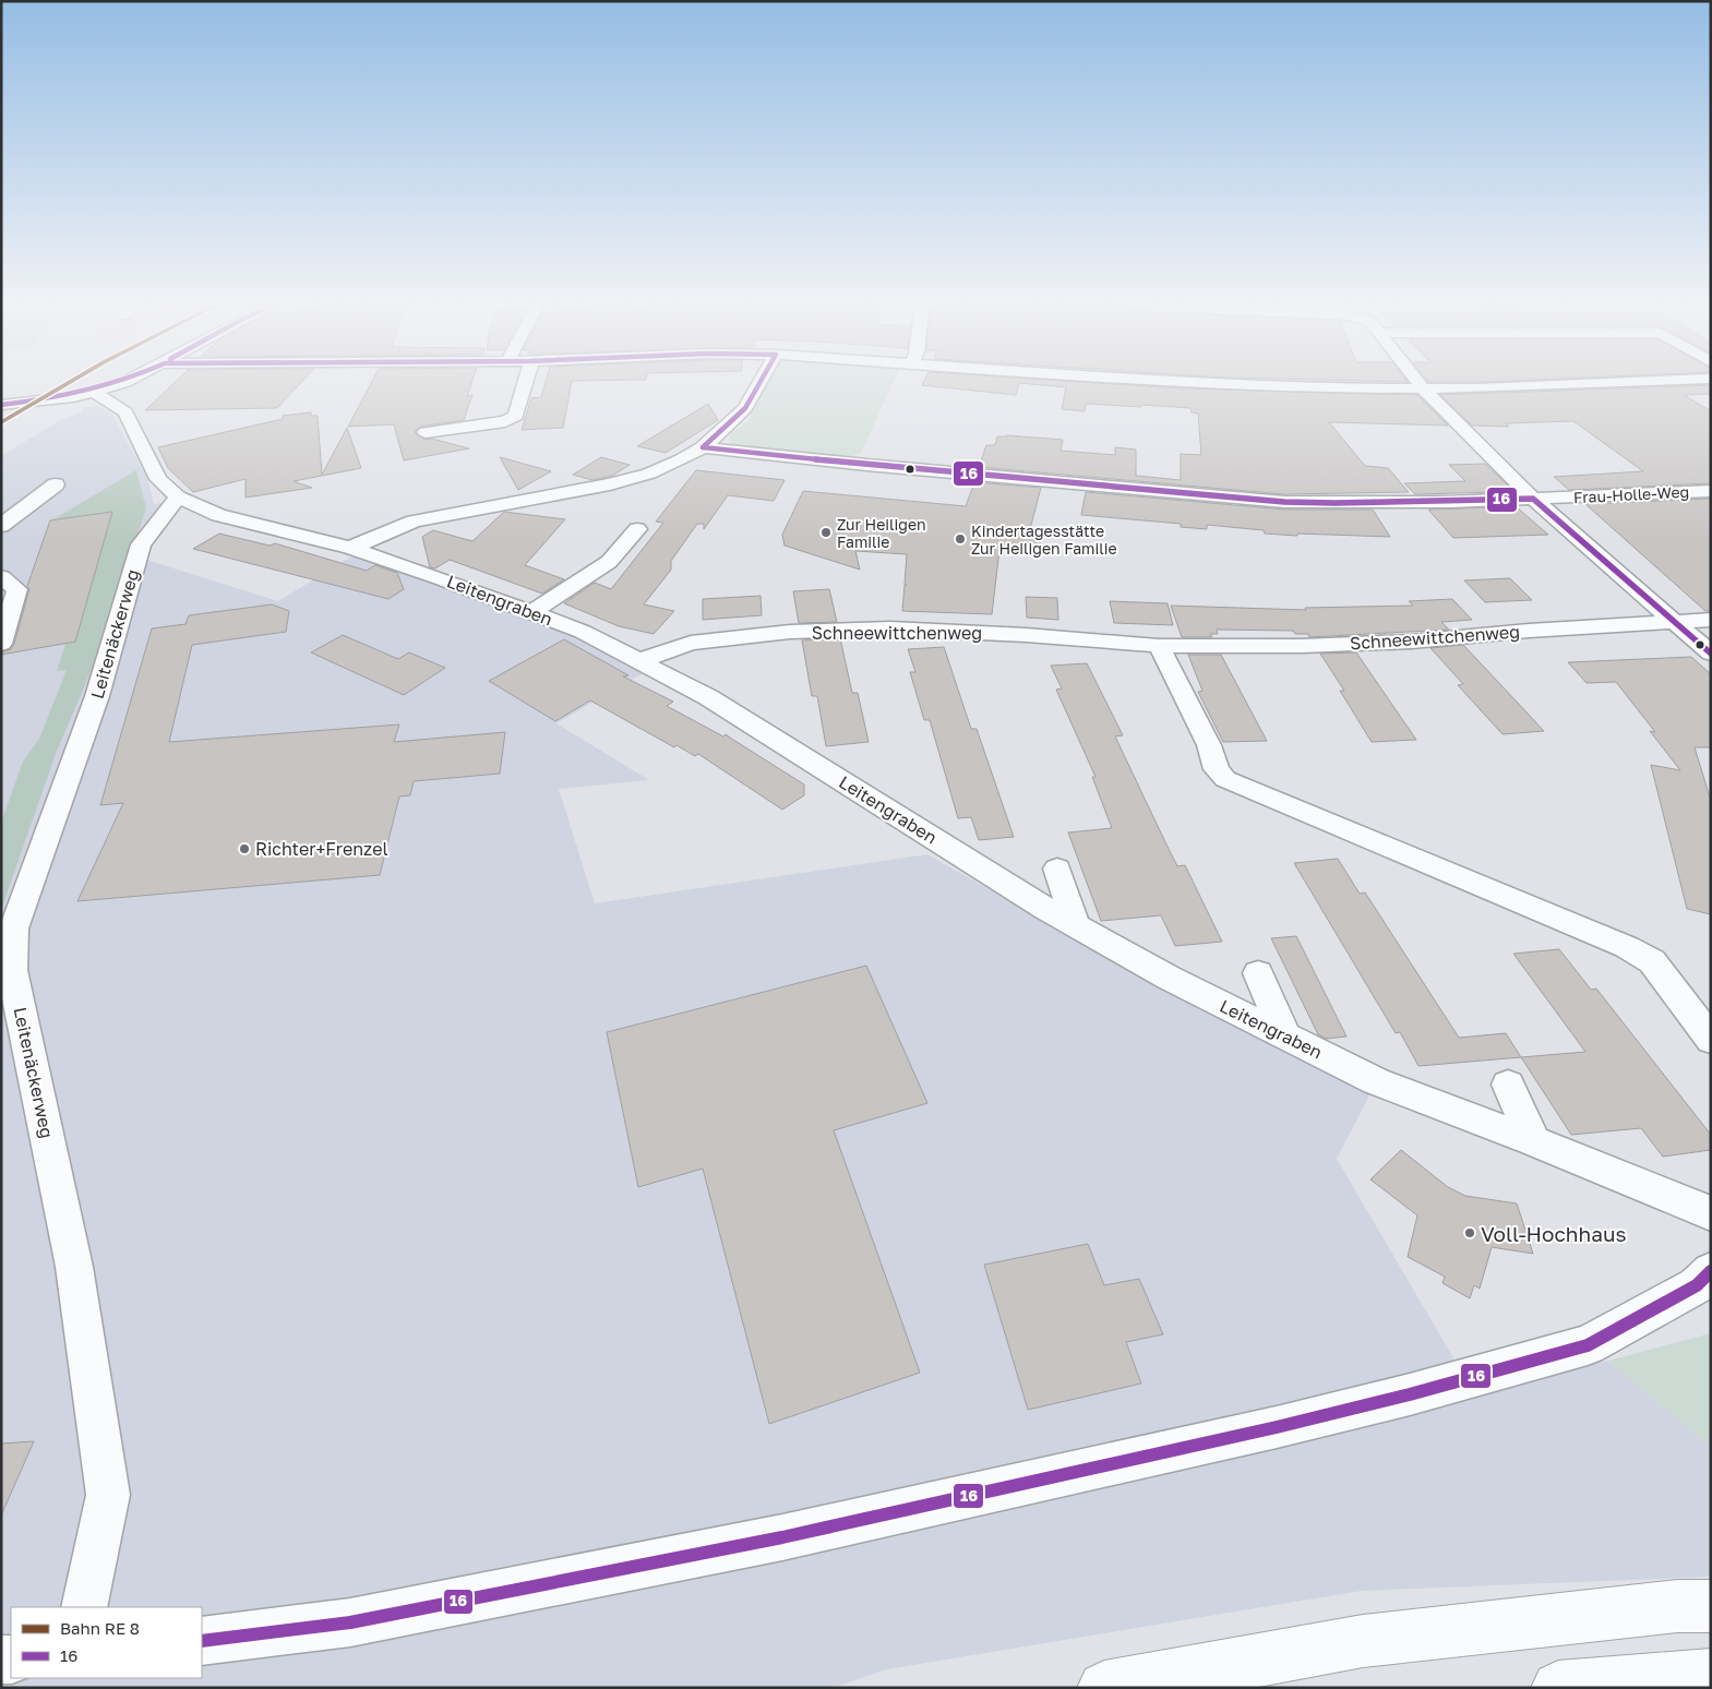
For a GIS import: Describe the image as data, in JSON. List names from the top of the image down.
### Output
{
  "streets": {
    "street": [
      "Frau-Holle-Weg",
      "Leitengraben",
      "Schneewittchenweg",
      "Leitenäckerweg"
    ]
  },
  "crossings": [
    ["Leitengraben", "Schneewittchenweg"],
    ["Leitengraben", "Leitenäckerweg"]
  ],
  "places": [
    "Zur Heiligen Familie",
    "Kindertagesstätte Zur Heiligen Familie",
    "Richter+Frenzel",
    "Voll-Hochhaus"
  ],
  "lines": ["transit line 16"],
  "legend": ["Bahn RE 8", "16"]
}
